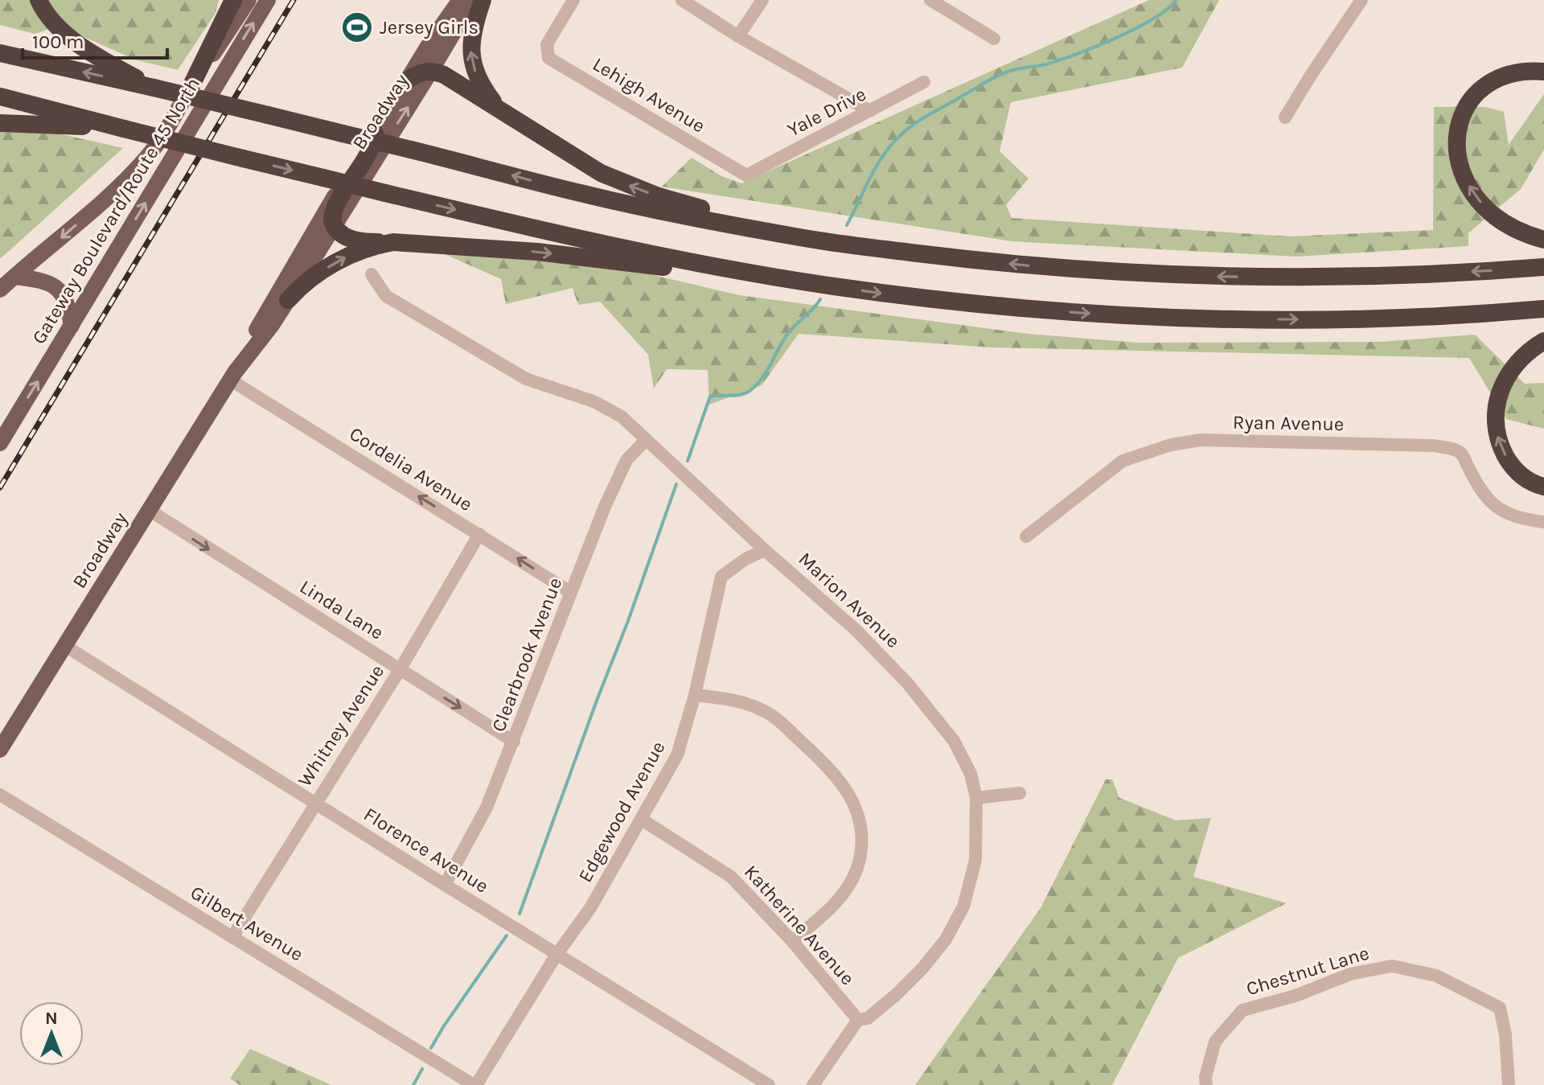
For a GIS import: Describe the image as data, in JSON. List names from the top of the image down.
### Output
{
  "streets": {
    "main road": ["Broadway", "Gateway Boulevard/Route 45 North"],
    "street": [
      "Lehigh Avenue",
      "Yale Drive",
      "Ryan Avenue",
      "Cordelia Avenue",
      "Marion Avenue",
      "Linda Lane",
      "Clearbrook Avenue",
      "Whitney Avenue",
      "Edgewood Avenue",
      "Florence Avenue",
      "Gilbert Avenue",
      "Katherine Avenue",
      "Chestnut Lane"
    ]
  },
  "crossings": [
    ["Lehigh Avenue", "Yale Drive"],
    ["Broadway", "Cordelia Avenue"],
    ["Broadway", "Linda Lane"],
    ["Broadway", "Florence Avenue"],
    ["Cordelia Avenue", "Clearbrook Avenue"],
    ["Cordelia Avenue", "Whitney Avenue"],
    ["Marion Avenue", "Clearbrook Avenue"],
    ["Marion Avenue", "Edgewood Avenue"],
    ["Marion Avenue", "Katherine Avenue"],
    ["Linda Lane", "Clearbrook Avenue"],
    ["Linda Lane", "Whitney Avenue"],
    ["Clearbrook Avenue", "Florence Avenue"],
    ["Whitney Avenue", "Florence Avenue"],
    ["Whitney Avenue", "Gilbert Avenue"],
    ["Edgewood Avenue", "Florence Avenue"],
    ["Edgewood Avenue", "Gilbert Avenue"],
    ["Edgewood Avenue", "Katherine Avenue"]
  ],
  "one_way": ["Cordelia Avenue", "Linda Lane"],
  "places": {
    "sports": ["Jersey Girls"]
  },
  "scale_bar": "100 m",
  "north": "top"
}
